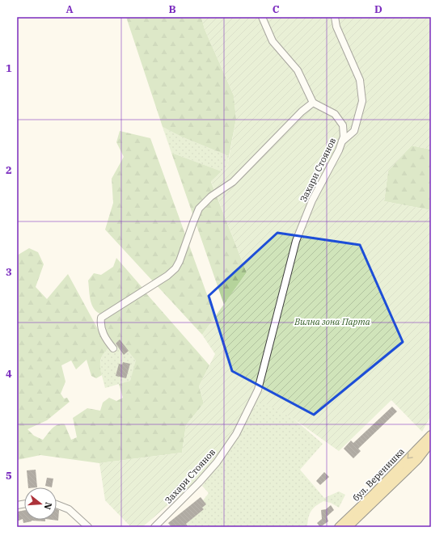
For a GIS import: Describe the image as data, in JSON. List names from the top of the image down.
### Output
{
  "streets": {
    "main road": ["бул. Веренишка"],
    "street": ["Захари Стоянов"]
  },
  "parks": ["Вилна зона Парта"],
  "north": "right",
  "grid": {
    "columns": [
      "A",
      "B",
      "C",
      "D"
    ],
    "rows": [
      "1",
      "2",
      "3",
      "4",
      "5"
    ]
  }
}
